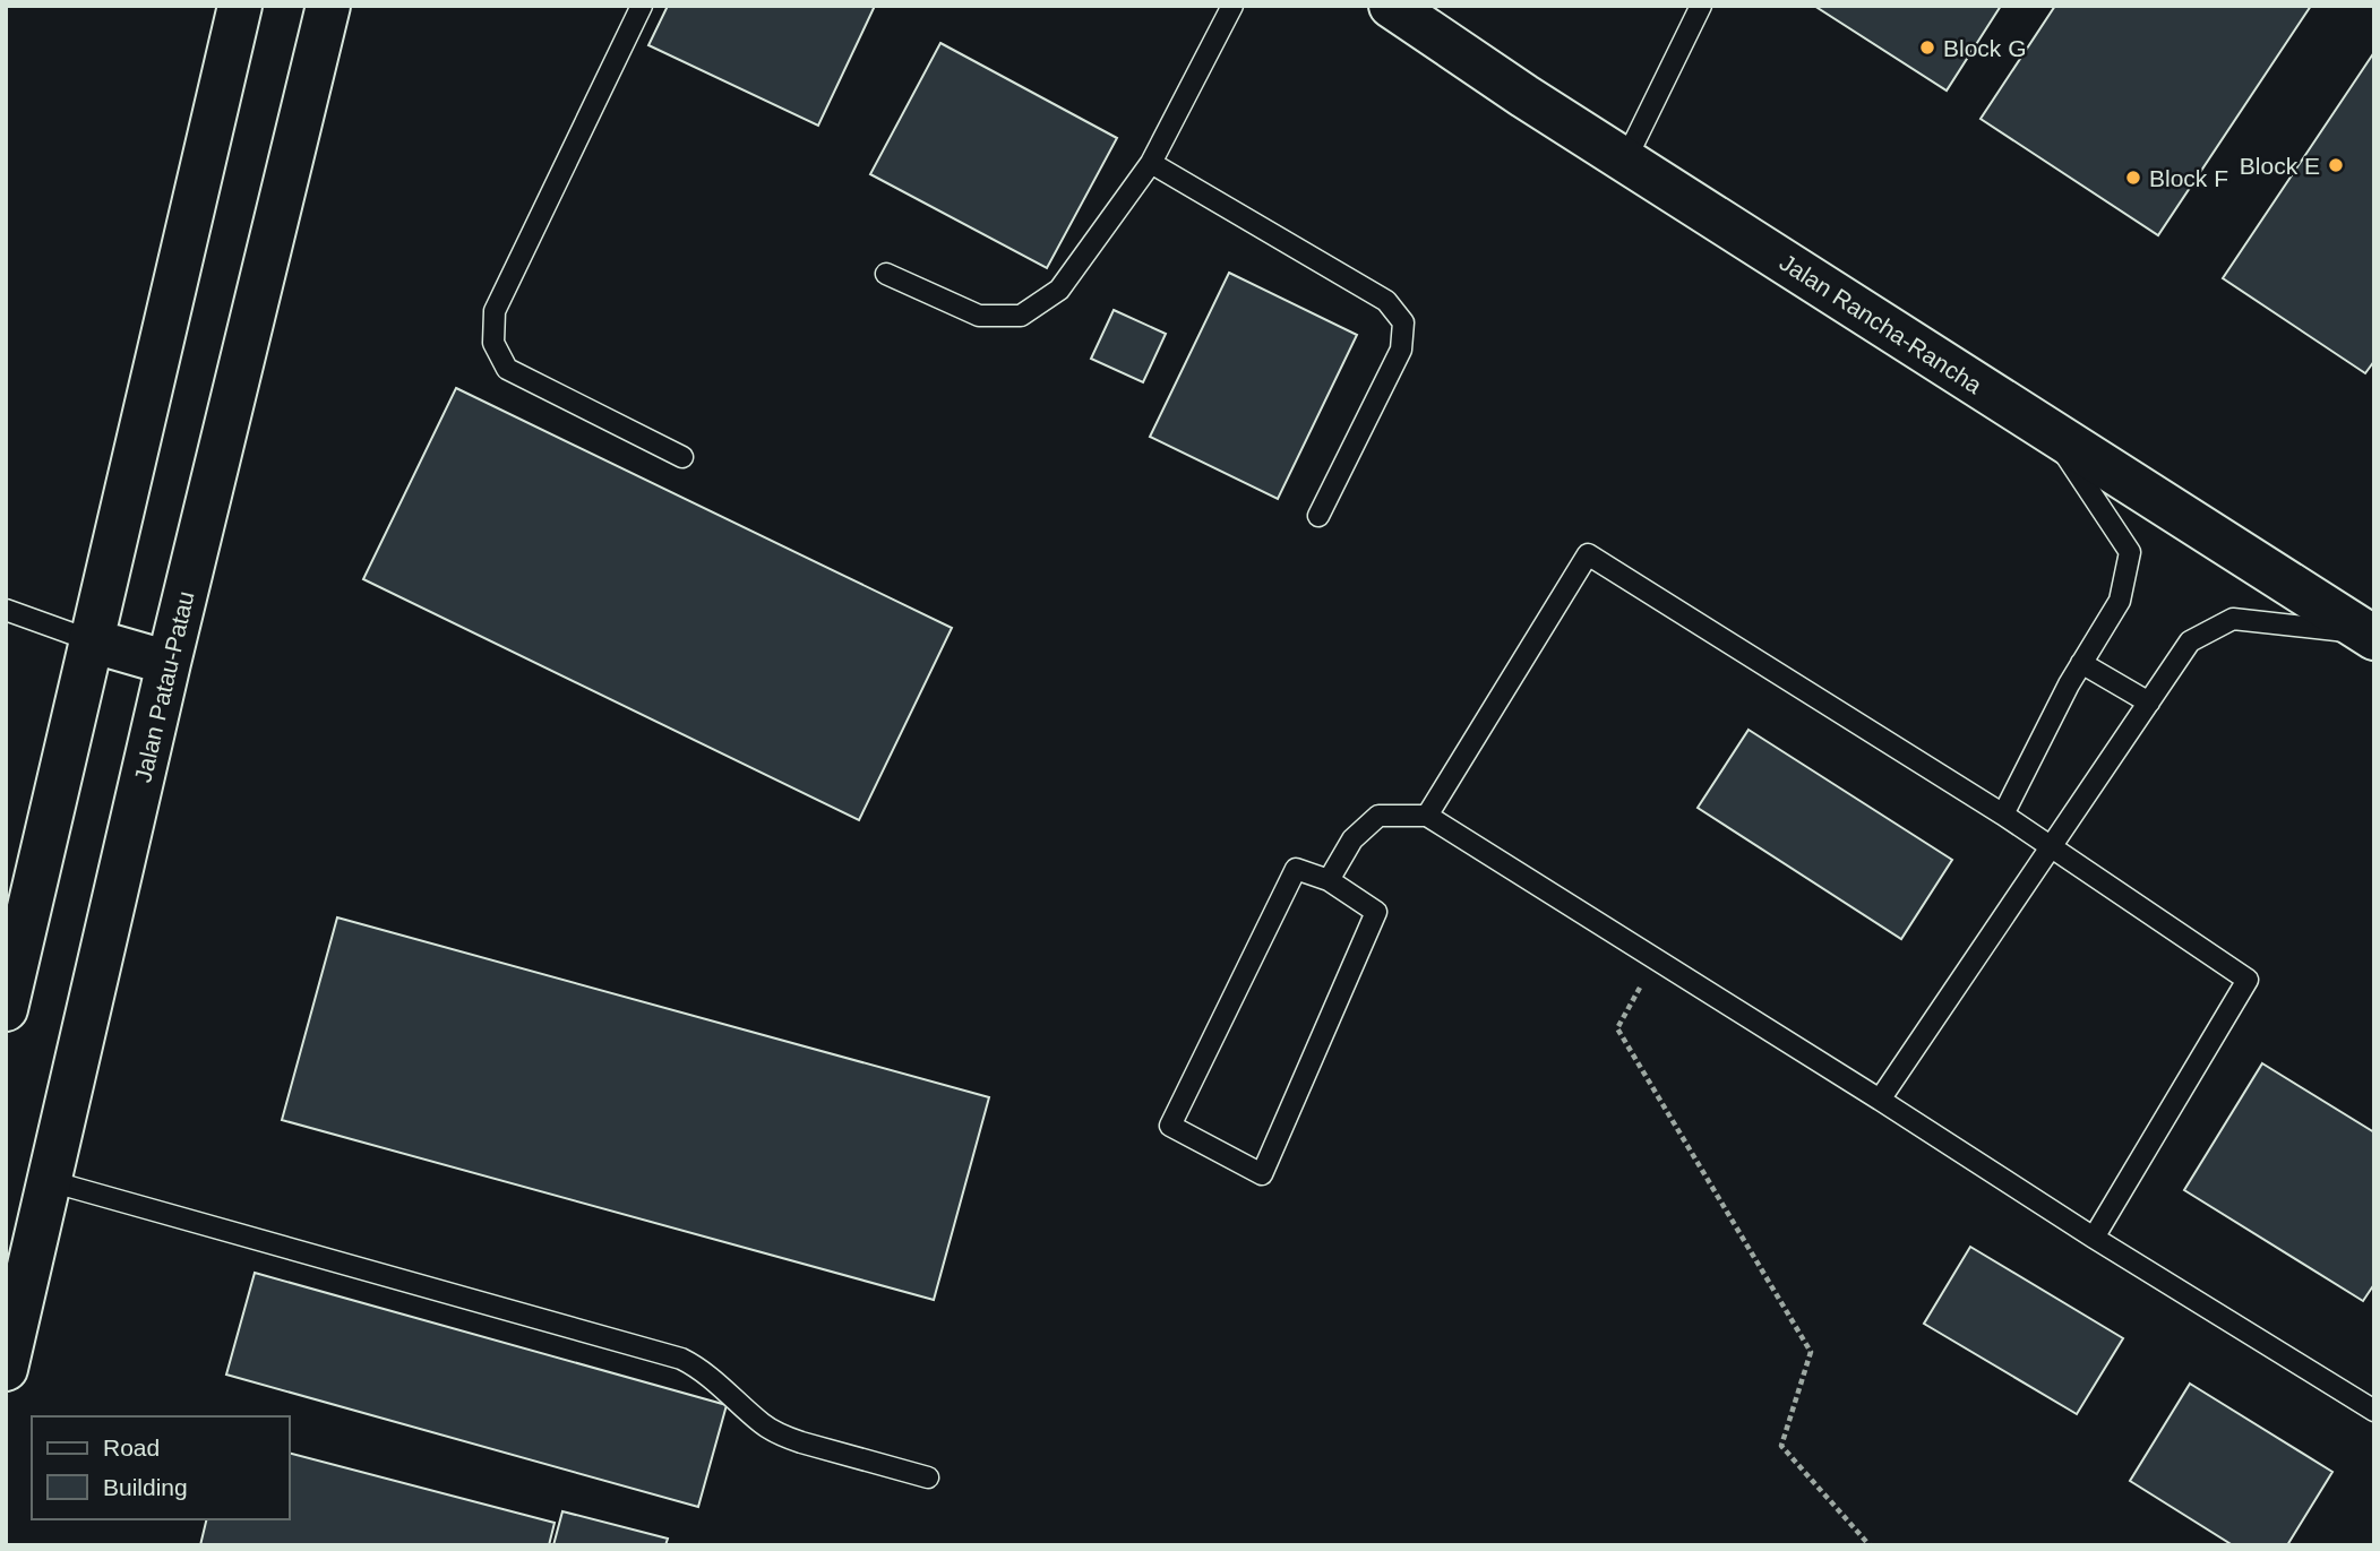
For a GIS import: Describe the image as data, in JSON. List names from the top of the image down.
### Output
{
  "streets": {
    "main road": ["Jalan Rancha-Rancha", "Jalan Patau-Patau"]
  },
  "places": ["Block G", "Block E", "Block F"],
  "legend": ["Road", "Building"]
}
